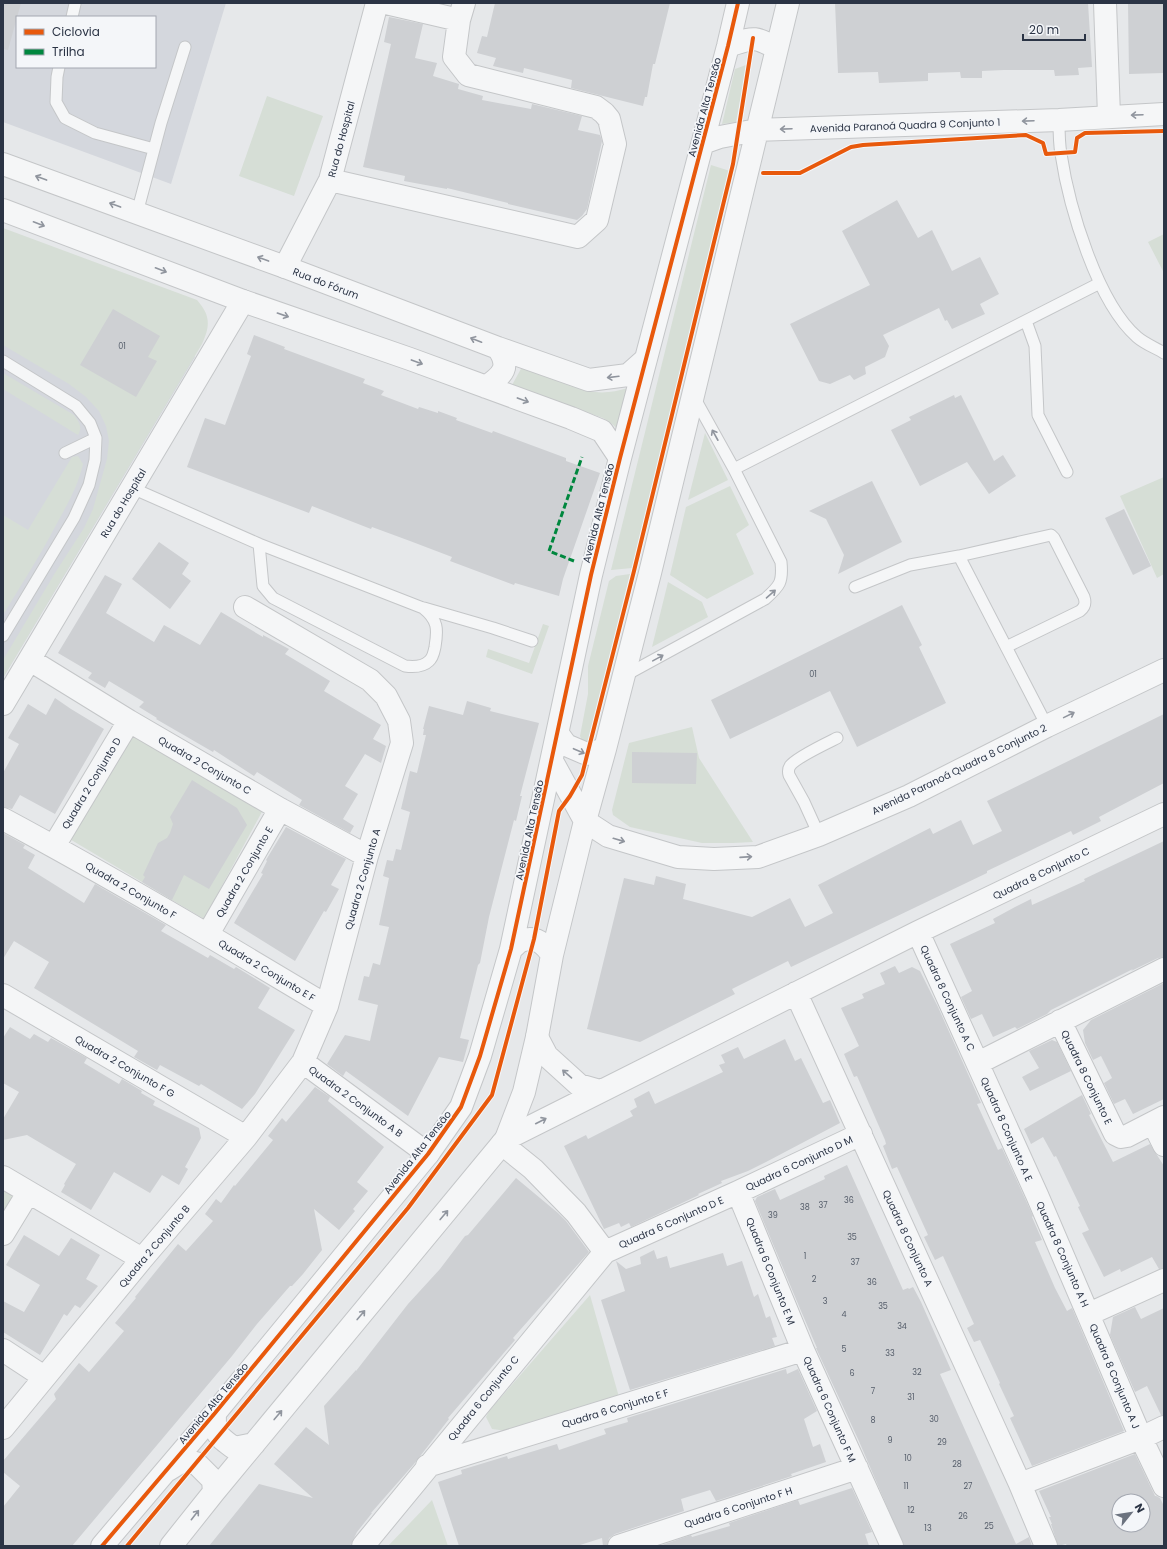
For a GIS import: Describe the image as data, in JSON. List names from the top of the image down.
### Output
{
  "streets": {
    "street": [
      "Avenida Alta Tensão",
      "Avenida Paranoá Quadra 9 Conjunto 1",
      "Rua do Hospital",
      "Rua do Fórum",
      "Quadra 2 Conjunto C",
      "Avenida Paranoá Quadra 8 Conjunto 2",
      "Quadra 2 Conjunto D",
      "Quadra 2 Conjunto E",
      "Quadra 8 Conjunto C",
      "Quadra 2 Conjunto A",
      "Quadra 2 Conjunto F",
      "Quadra 2 Conjunto E F",
      "Quadra 8 Conjunto A C",
      "Quadra 2 Conjunto F G",
      "Quadra 8 Conjunto E",
      "Quadra 2 Conjunto A B",
      "Quadra 8 Conjunto A E",
      "Quadra 6 Conjunto D M",
      "Quadra 6 Conjunto D E",
      "Quadra 8 Conjunto A",
      "Quadra 2 Conjunto B",
      "Quadra 8 Conjunto A H",
      "Quadra 6 Conjunto E M",
      "Quadra 8 Conjunto A J",
      "Quadra 6 Conjunto C",
      "Quadra 6 Conjunto E F",
      "Quadra 6 Conjunto F M",
      "Quadra 6 Conjunto F H"
    ]
  },
  "crossings": [
    ["Avenida Alta Tensão", "Avenida Paranoá Quadra 9 Conjunto 1"],
    ["Avenida Alta Tensão", "Rua do Fórum"],
    ["Avenida Alta Tensão", "Avenida Paranoá Quadra 8 Conjunto 2"],
    ["Avenida Alta Tensão", "Quadra 2 Conjunto A B"],
    ["Rua do Hospital", "Rua do Fórum"],
    ["Rua do Hospital", "Quadra 2 Conjunto C"],
    ["Quadra 2 Conjunto C", "Quadra 2 Conjunto D"],
    ["Quadra 2 Conjunto C", "Quadra 2 Conjunto E"],
    ["Quadra 2 Conjunto C", "Quadra 2 Conjunto A"],
    ["Quadra 2 Conjunto D", "Quadra 2 Conjunto F"],
    ["Quadra 2 Conjunto E", "Quadra 2 Conjunto F"],
    ["Quadra 2 Conjunto E", "Quadra 2 Conjunto E F"],
    ["Quadra 8 Conjunto C", "Quadra 8 Conjunto A C"],
    ["Quadra 8 Conjunto C", "Quadra 8 Conjunto A"],
    ["Quadra 2 Conjunto A", "Quadra 2 Conjunto E F"],
    ["Quadra 2 Conjunto A", "Quadra 2 Conjunto A B"],
    ["Quadra 2 Conjunto A", "Quadra 2 Conjunto B"],
    ["Quadra 2 Conjunto F", "Quadra 2 Conjunto E F"],
    ["Quadra 8 Conjunto A C", "Quadra 8 Conjunto A E"],
    ["Quadra 2 Conjunto F G", "Quadra 2 Conjunto B"],
    ["Quadra 2 Conjunto A B", "Quadra 2 Conjunto B"],
    ["Quadra 8 Conjunto A E", "Quadra 8 Conjunto A H"],
    ["Quadra 6 Conjunto D M", "Quadra 6 Conjunto D E"],
    ["Quadra 6 Conjunto D M", "Quadra 8 Conjunto A"],
    ["Quadra 6 Conjunto D M", "Quadra 6 Conjunto E M"],
    ["Quadra 6 Conjunto D E", "Quadra 6 Conjunto E M"],
    ["Quadra 6 Conjunto D E", "Quadra 6 Conjunto C"],
    ["Quadra 8 Conjunto A H", "Quadra 8 Conjunto A J"],
    ["Quadra 6 Conjunto E M", "Quadra 6 Conjunto E F"],
    ["Quadra 6 Conjunto E M", "Quadra 6 Conjunto F M"],
    ["Quadra 6 Conjunto C", "Quadra 6 Conjunto E F"],
    ["Quadra 6 Conjunto E F", "Quadra 6 Conjunto F M"],
    ["Quadra 6 Conjunto F M", "Quadra 6 Conjunto F H"]
  ],
  "one_way": ["Avenida Paranoá Quadra 9 Conjunto 1", "Avenida Paranoá Quadra 8 Conjunto 2"],
  "house_numbers": [
    "01",
    "01",
    "36",
    "37",
    "38",
    "39",
    "35",
    "1",
    "37",
    "2",
    "36",
    "3",
    "35",
    "4",
    "34",
    "5",
    "33",
    "32",
    "6",
    "7",
    "31",
    "30",
    "8",
    "9",
    "29",
    "10",
    "28",
    "11",
    "27",
    "12",
    "26",
    "25",
    "13"
  ],
  "legend": ["Ciclovia", "Trilha"],
  "scale_bar": "20 m",
  "north": "top right"
}
